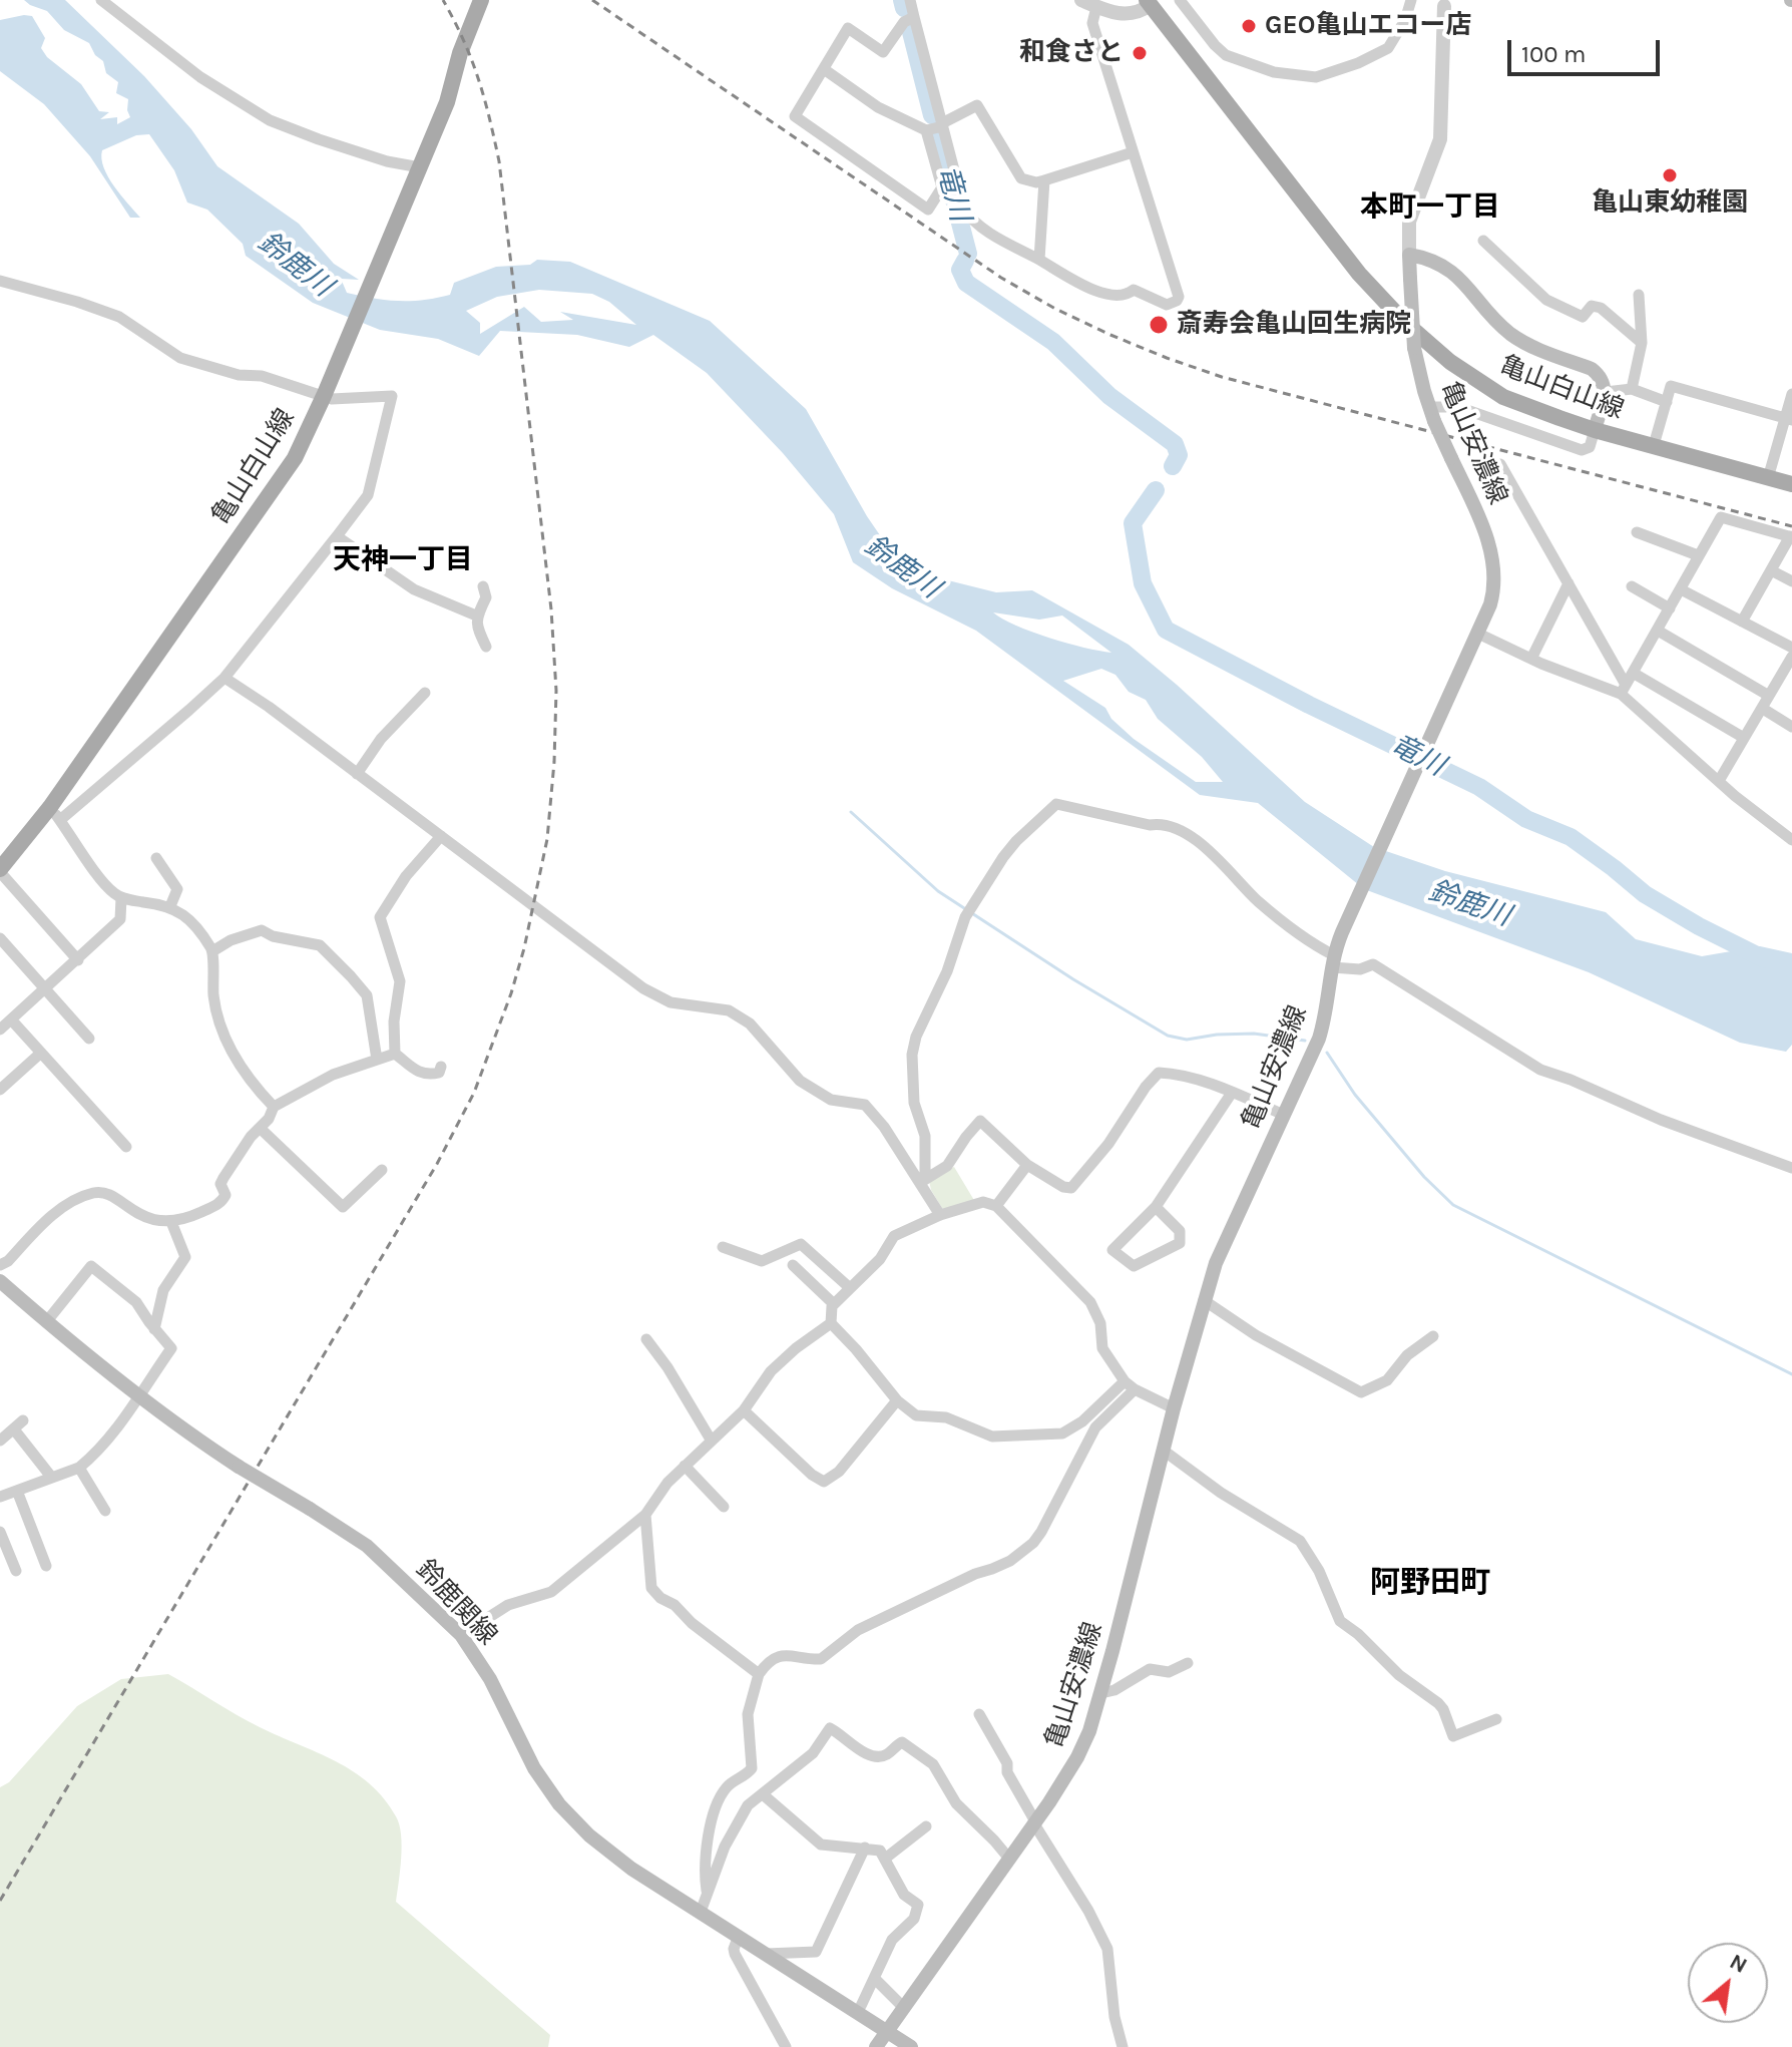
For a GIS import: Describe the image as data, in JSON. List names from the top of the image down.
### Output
{
  "streets": {
    "main road": ["亀山白山線", "亀山安濃線", "鈴鹿関線"]
  },
  "crossings": [
    ["亀山安濃線", "鈴鹿関線"]
  ],
  "districts": ["本町一丁目", "天神一丁目", "阿野田町"],
  "water": ["竜川", "鈴鹿川"],
  "places": [
    "GEO亀山エコー店",
    "和食さと",
    "亀山東幼稚園",
    "斎寿会亀山回生病院"
  ],
  "scale_bar": "100 m",
  "north": "top right"
}
